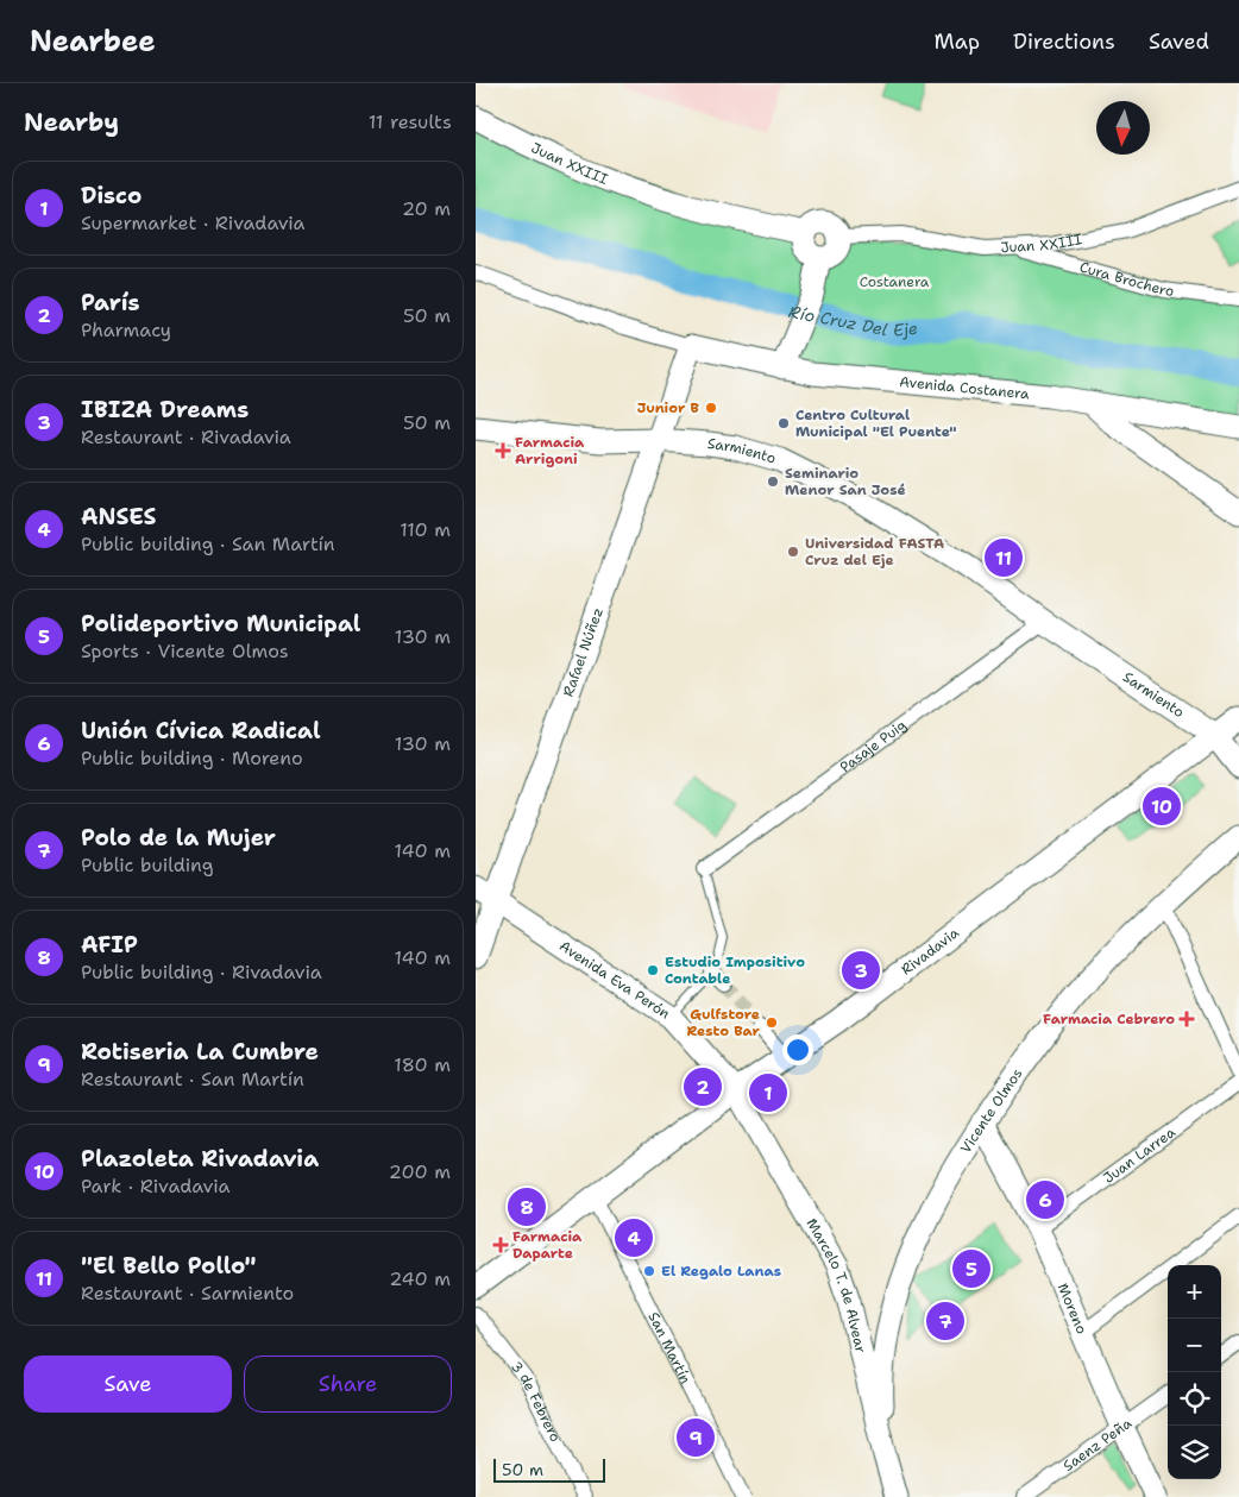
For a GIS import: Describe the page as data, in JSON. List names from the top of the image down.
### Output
{
  "streets": {
    "street": [
      "Juan XXIII",
      "Cura Brochero",
      "Avenida Costanera",
      "Sarmiento",
      "Rafael Núñez",
      "Pasaje Puig",
      "Rivadavia",
      "Avenida Eva Perón",
      "Vicente Olmos",
      "Juan Larrea",
      "Marcelo T. de Alvear",
      "Moreno",
      "San Martín",
      "3 de Febrero",
      "Saenz Peña"
    ]
  },
  "crossings": [
    ["Juan XXIII", "Cura Brochero"],
    ["Avenida Costanera", "Rafael Núñez"],
    ["Sarmiento", "Rafael Núñez"],
    ["Sarmiento", "Pasaje Puig"],
    ["Sarmiento", "Rivadavia"],
    ["Rafael Núñez", "Avenida Eva Perón"],
    ["Rivadavia", "Avenida Eva Perón"],
    ["Rivadavia", "Marcelo T. de Alvear"],
    ["Rivadavia", "San Martín"],
    ["Avenida Eva Perón", "Marcelo T. de Alvear"],
    ["Vicente Olmos", "Marcelo T. de Alvear"],
    ["Vicente Olmos", "Moreno"],
    ["Juan Larrea", "Moreno"],
    ["Moreno", "Saenz Peña"]
  ],
  "water": ["Río Cruz Del Eje"],
  "parks": ["Costanera"],
  "places": {
    "other": [
      "Junior B",
      "Centro Cultural Municipal \"El Puente\"",
      "Seminario Menor San José",
      "Universidad FASTA Cruz del Eje",
      "Estudio Impositivo Contable",
      "Gulfstore Resto Bar",
      "El Regalo Lanas"
    ],
    "health": ["Farmacia Arrigoni", "Farmacia Cebrero", "Farmacia Daparte"]
  },
  "scale_bar": "50 m",
  "north": "bottom",
  "page": {
    "header": "Nearbee",
    "nav": ["Map", "Directions", "Saved"],
    "heading": ["Nearby", "11 results"],
    "list": [
      {
        "mark": "1",
        "name": "Disco",
        "note": "Supermarket · Rivadavia",
        "value": "20 m"
      },
      {
        "mark": "2",
        "name": "París",
        "note": "Pharmacy",
        "value": "50 m"
      },
      {
        "mark": "3",
        "name": "IBIZA Dreams",
        "note": "Restaurant · Rivadavia",
        "value": "50 m"
      },
      {
        "mark": "4",
        "name": "ANSES",
        "note": "Public building · San Martín",
        "value": "110 m"
      },
      {
        "mark": "5",
        "name": "Polideportivo Municipal",
        "note": "Sports · Vicente Olmos",
        "value": "130 m"
      },
      {
        "mark": "6",
        "name": "Unión Cívica Radical",
        "note": "Public building · Moreno",
        "value": "130 m"
      },
      {
        "mark": "7",
        "name": "Polo de la Mujer",
        "note": "Public building",
        "value": "140 m"
      },
      {
        "mark": "8",
        "name": "AFIP",
        "note": "Public building · Rivadavia",
        "value": "140 m"
      },
      {
        "mark": "9",
        "name": "Rotiseria La Cumbre",
        "note": "Restaurant · San Martín",
        "value": "180 m"
      },
      {
        "mark": "10",
        "name": "Plazoleta Rivadavia",
        "note": "Park · Rivadavia",
        "value": "200 m"
      },
      {
        "mark": "11",
        "name": "\"El Bello Pollo\"",
        "note": "Restaurant · Sarmiento",
        "value": "240 m"
      }
    ],
    "pins": [
      "11",
      "10",
      "3",
      "2",
      "1",
      "6",
      "8",
      "4",
      "5",
      "7",
      "9"
    ],
    "map_buttons": ["+", "−"],
    "buttons": ["Save", "Share"],
    "scale": "50 m"
  }
}
